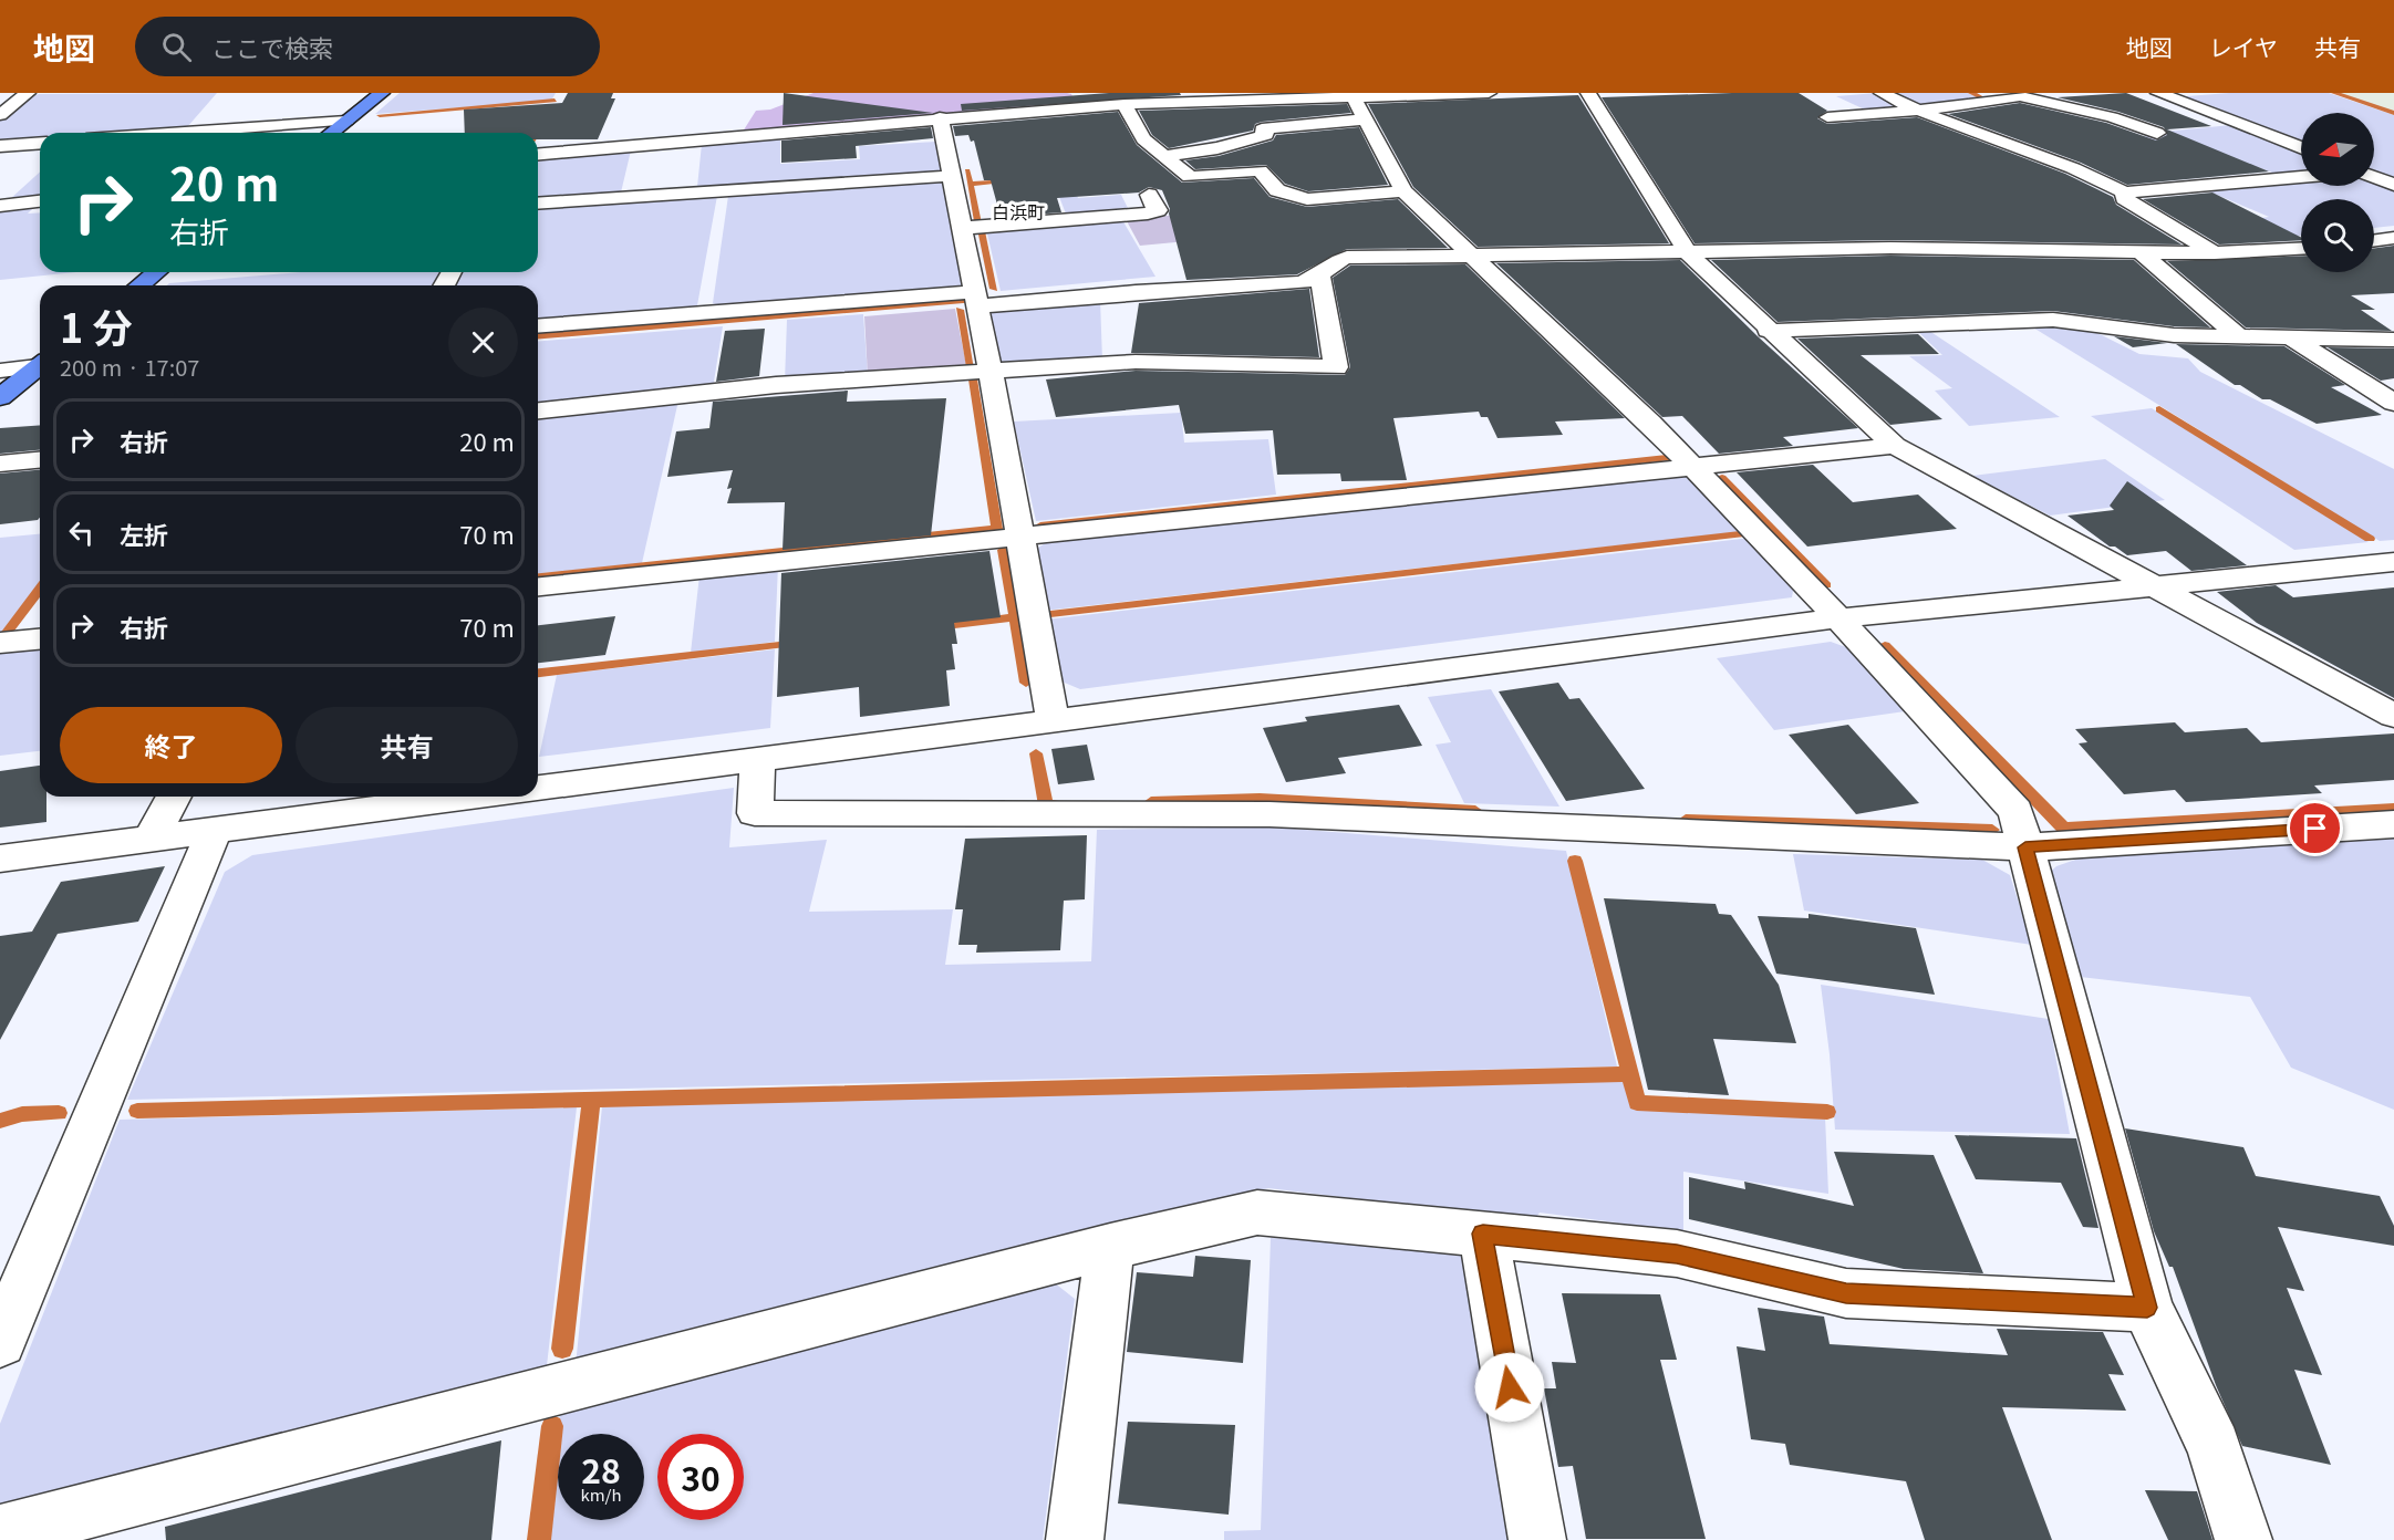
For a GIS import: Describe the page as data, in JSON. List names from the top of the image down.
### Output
{
  "districts": ["白浜町"],
  "north": "left",
  "page": {
    "header": "地図",
    "search": "ここで検索",
    "nav": ["地図", "レイヤ", "共有"],
    "turn": ["20 m", "右折"],
    "heading": ["1 分", "200 m · 17:07"],
    "list": [
      {
        "name": "右折",
        "value": "20 m"
      },
      {
        "name": "左折",
        "value": "70 m"
      },
      {
        "name": "右折",
        "value": "70 m"
      }
    ],
    "buttons": ["終了", "共有"],
    "speed": "28 km/h",
    "limit": "30"
  }
}
